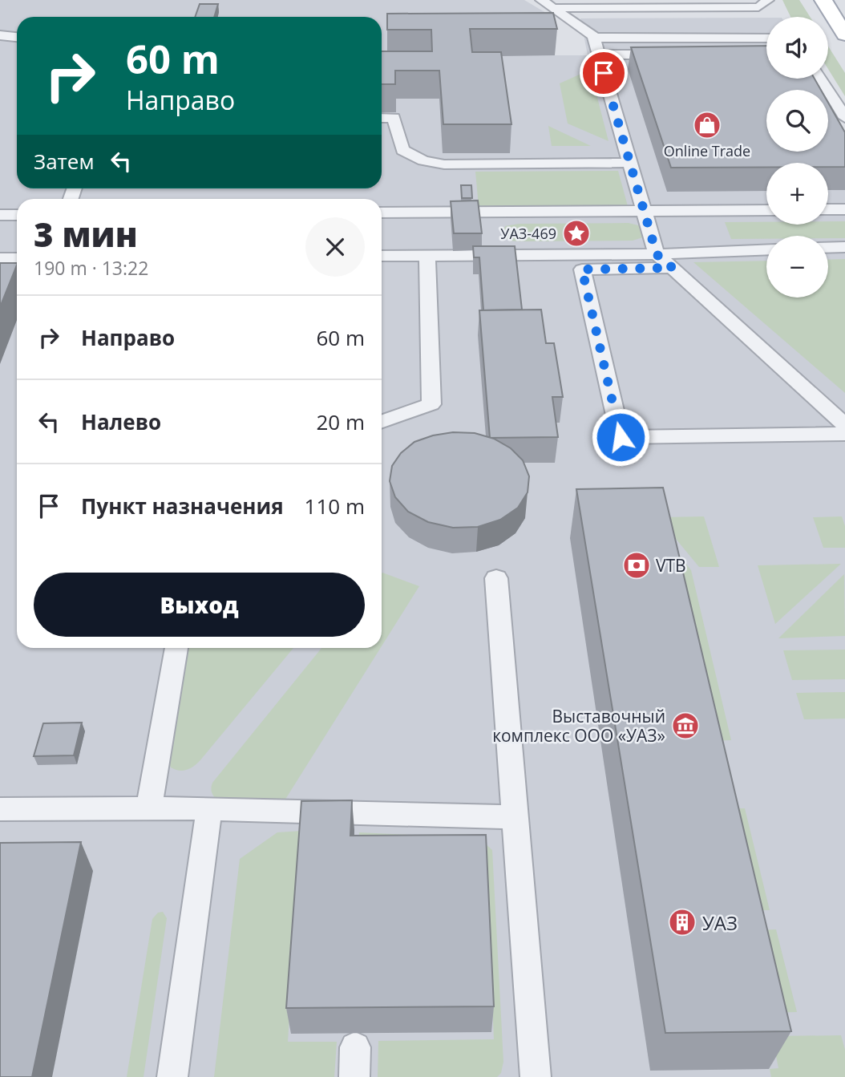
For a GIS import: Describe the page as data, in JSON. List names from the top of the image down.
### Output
{
  "places": {
    "shop": ["Online Trade"],
    "place": ["УАЗ-469"],
    "bank": ["VTB"],
    "museum": ["Выставочный комплекс ООО «УАЗ»"],
    "building": ["УАЗ"]
  },
  "page": {
    "map_buttons": ["+", "−"],
    "turn": ["60 m", "Направо"],
    "then": "Затем",
    "heading": ["3 мин", "190 m · 13:22"],
    "list": [
      {
        "name": "Направо",
        "value": "60 m"
      },
      {
        "name": "Налево",
        "value": "20 m"
      },
      {
        "name": "Пункт назначения",
        "value": "110 m"
      }
    ],
    "buttons": "Выход"
  }
}
